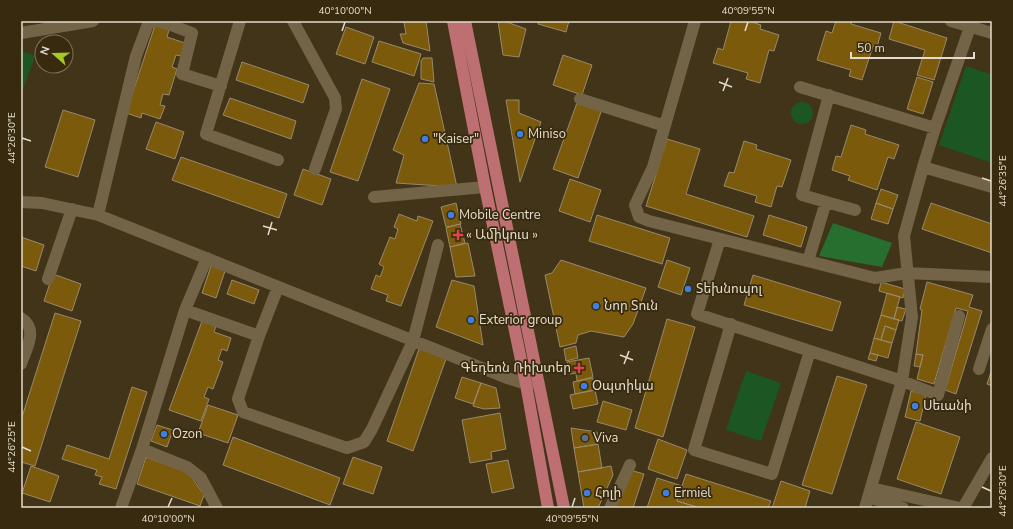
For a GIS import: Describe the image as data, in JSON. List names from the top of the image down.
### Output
{
  "places": {
    "other": [
      "Miniso",
      "\"Kaiser\"",
      "Mobile Centre",
      "Տեխնոպոլ",
      "Նոր Տուն",
      "Exterior group",
      "Օպտիկա",
      "Սեւանի",
      "Ozon",
      "Viva",
      "Հոլի",
      "Ermiel"
    ],
    "health": ["« Ամիկուս »", "Գեդեոն Ռիխտեր"]
  },
  "scale_bar": "50 m",
  "north": "left",
  "coordinates": [
    "40°10'00\"N",
    "40°09'55\"N",
    "44°26'30\"E",
    "44°26'35\"E",
    "44°26'25\"E"
  ]
}
